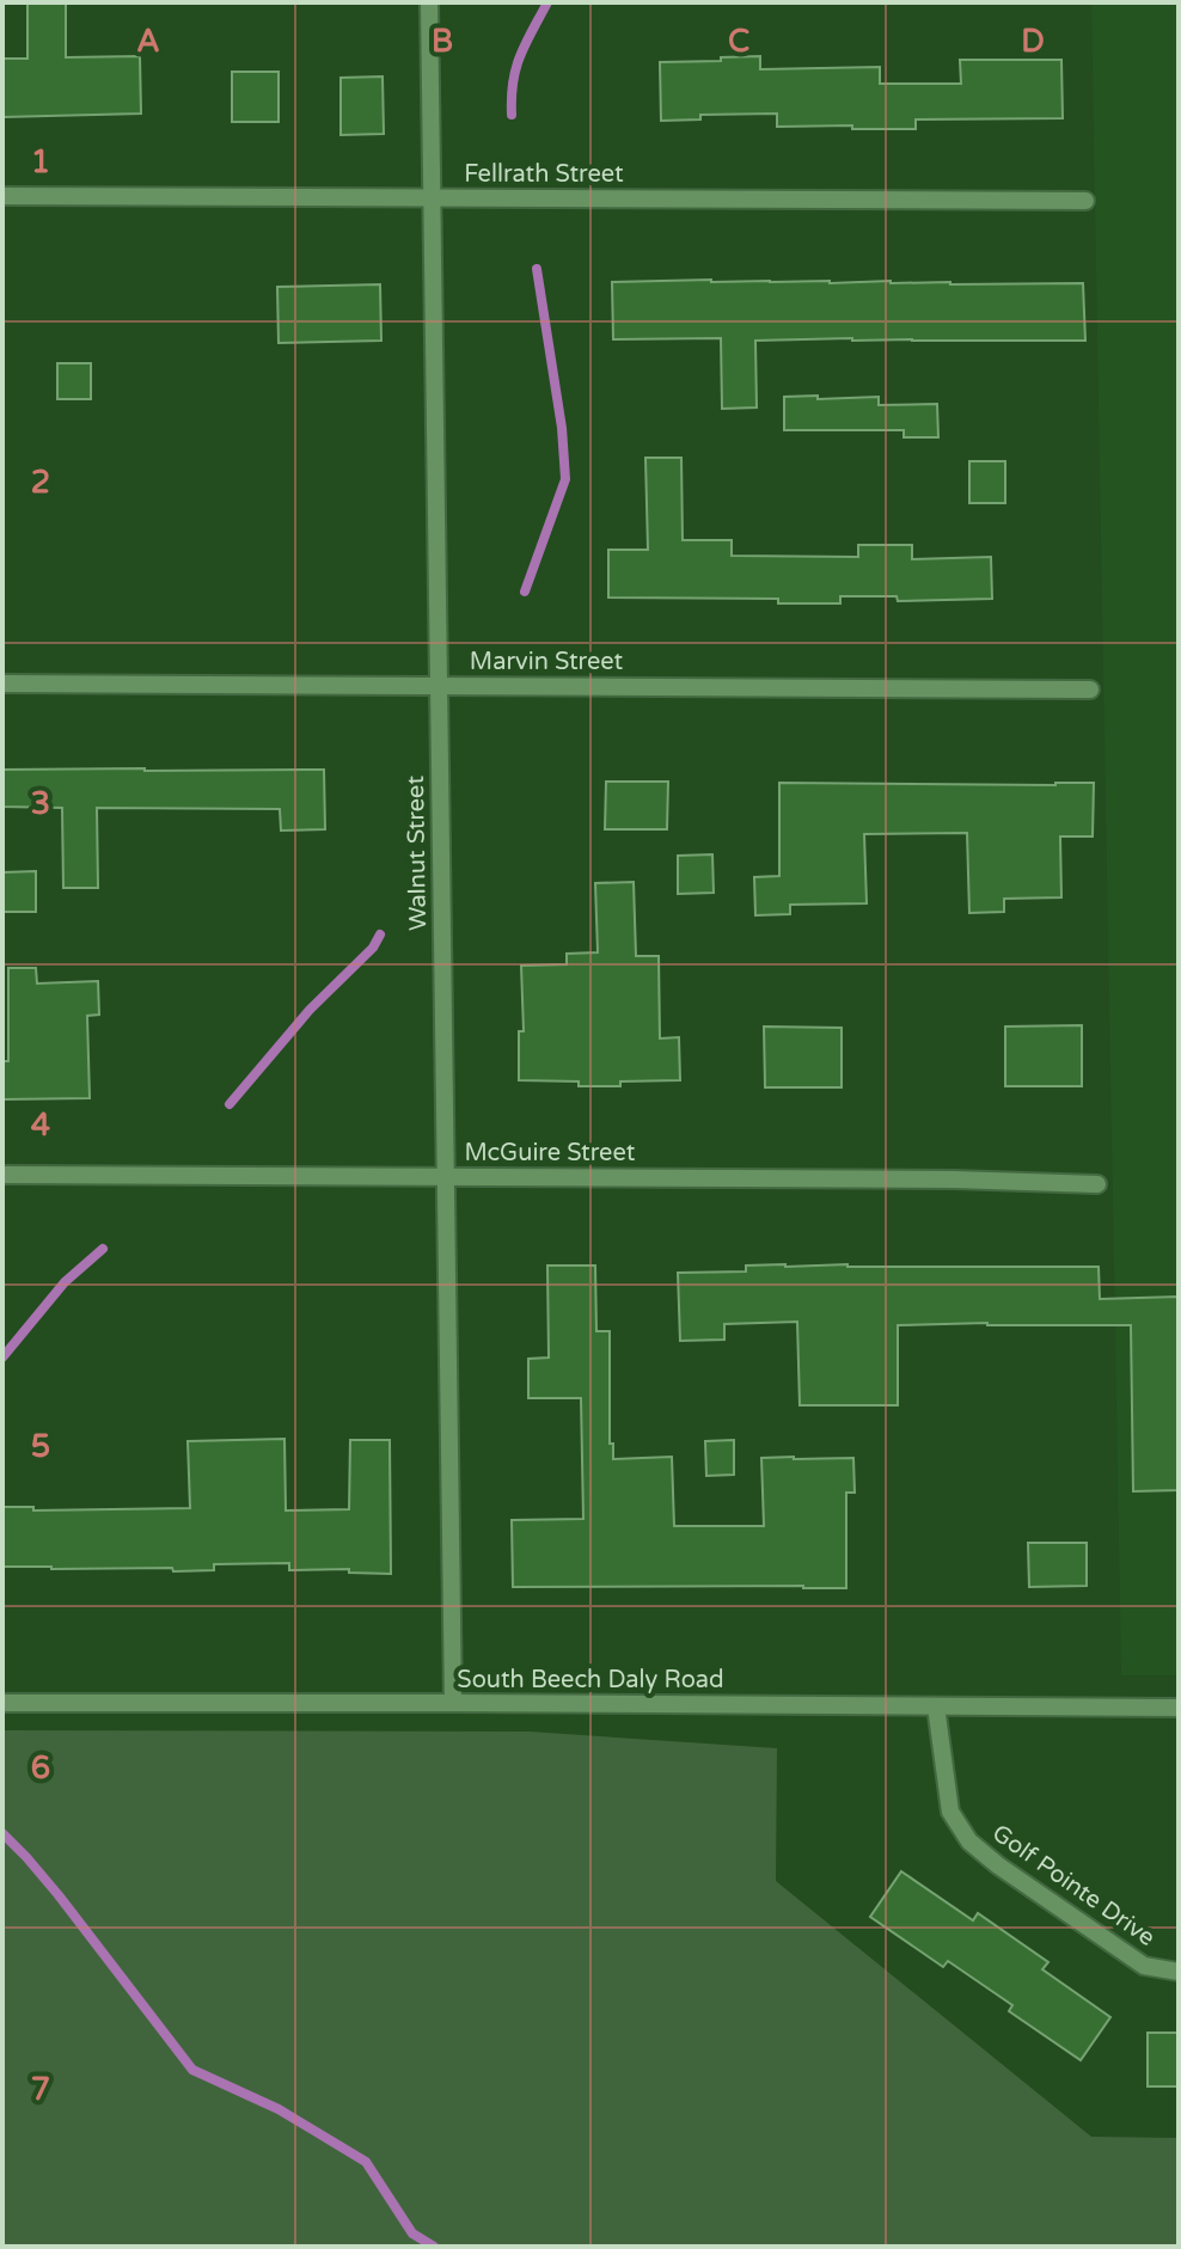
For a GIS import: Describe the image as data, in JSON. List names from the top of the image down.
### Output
{
  "streets": {
    "street": [
      "Fellrath Street",
      "Marvin Street",
      "Walnut Street",
      "McGuire Street",
      "South Beech Daly Road",
      "Golf Pointe Drive"
    ]
  },
  "crossings": [
    ["Fellrath Street", "Walnut Street"],
    ["Marvin Street", "Walnut Street"],
    ["Walnut Street", "McGuire Street"],
    ["Walnut Street", "South Beech Daly Road"],
    ["South Beech Daly Road", "Golf Pointe Drive"]
  ],
  "grid": {
    "columns": [
      "A",
      "B",
      "C",
      "D"
    ],
    "rows": [
      "1",
      "2",
      "3",
      "4",
      "5",
      "6",
      "7"
    ]
  }
}
